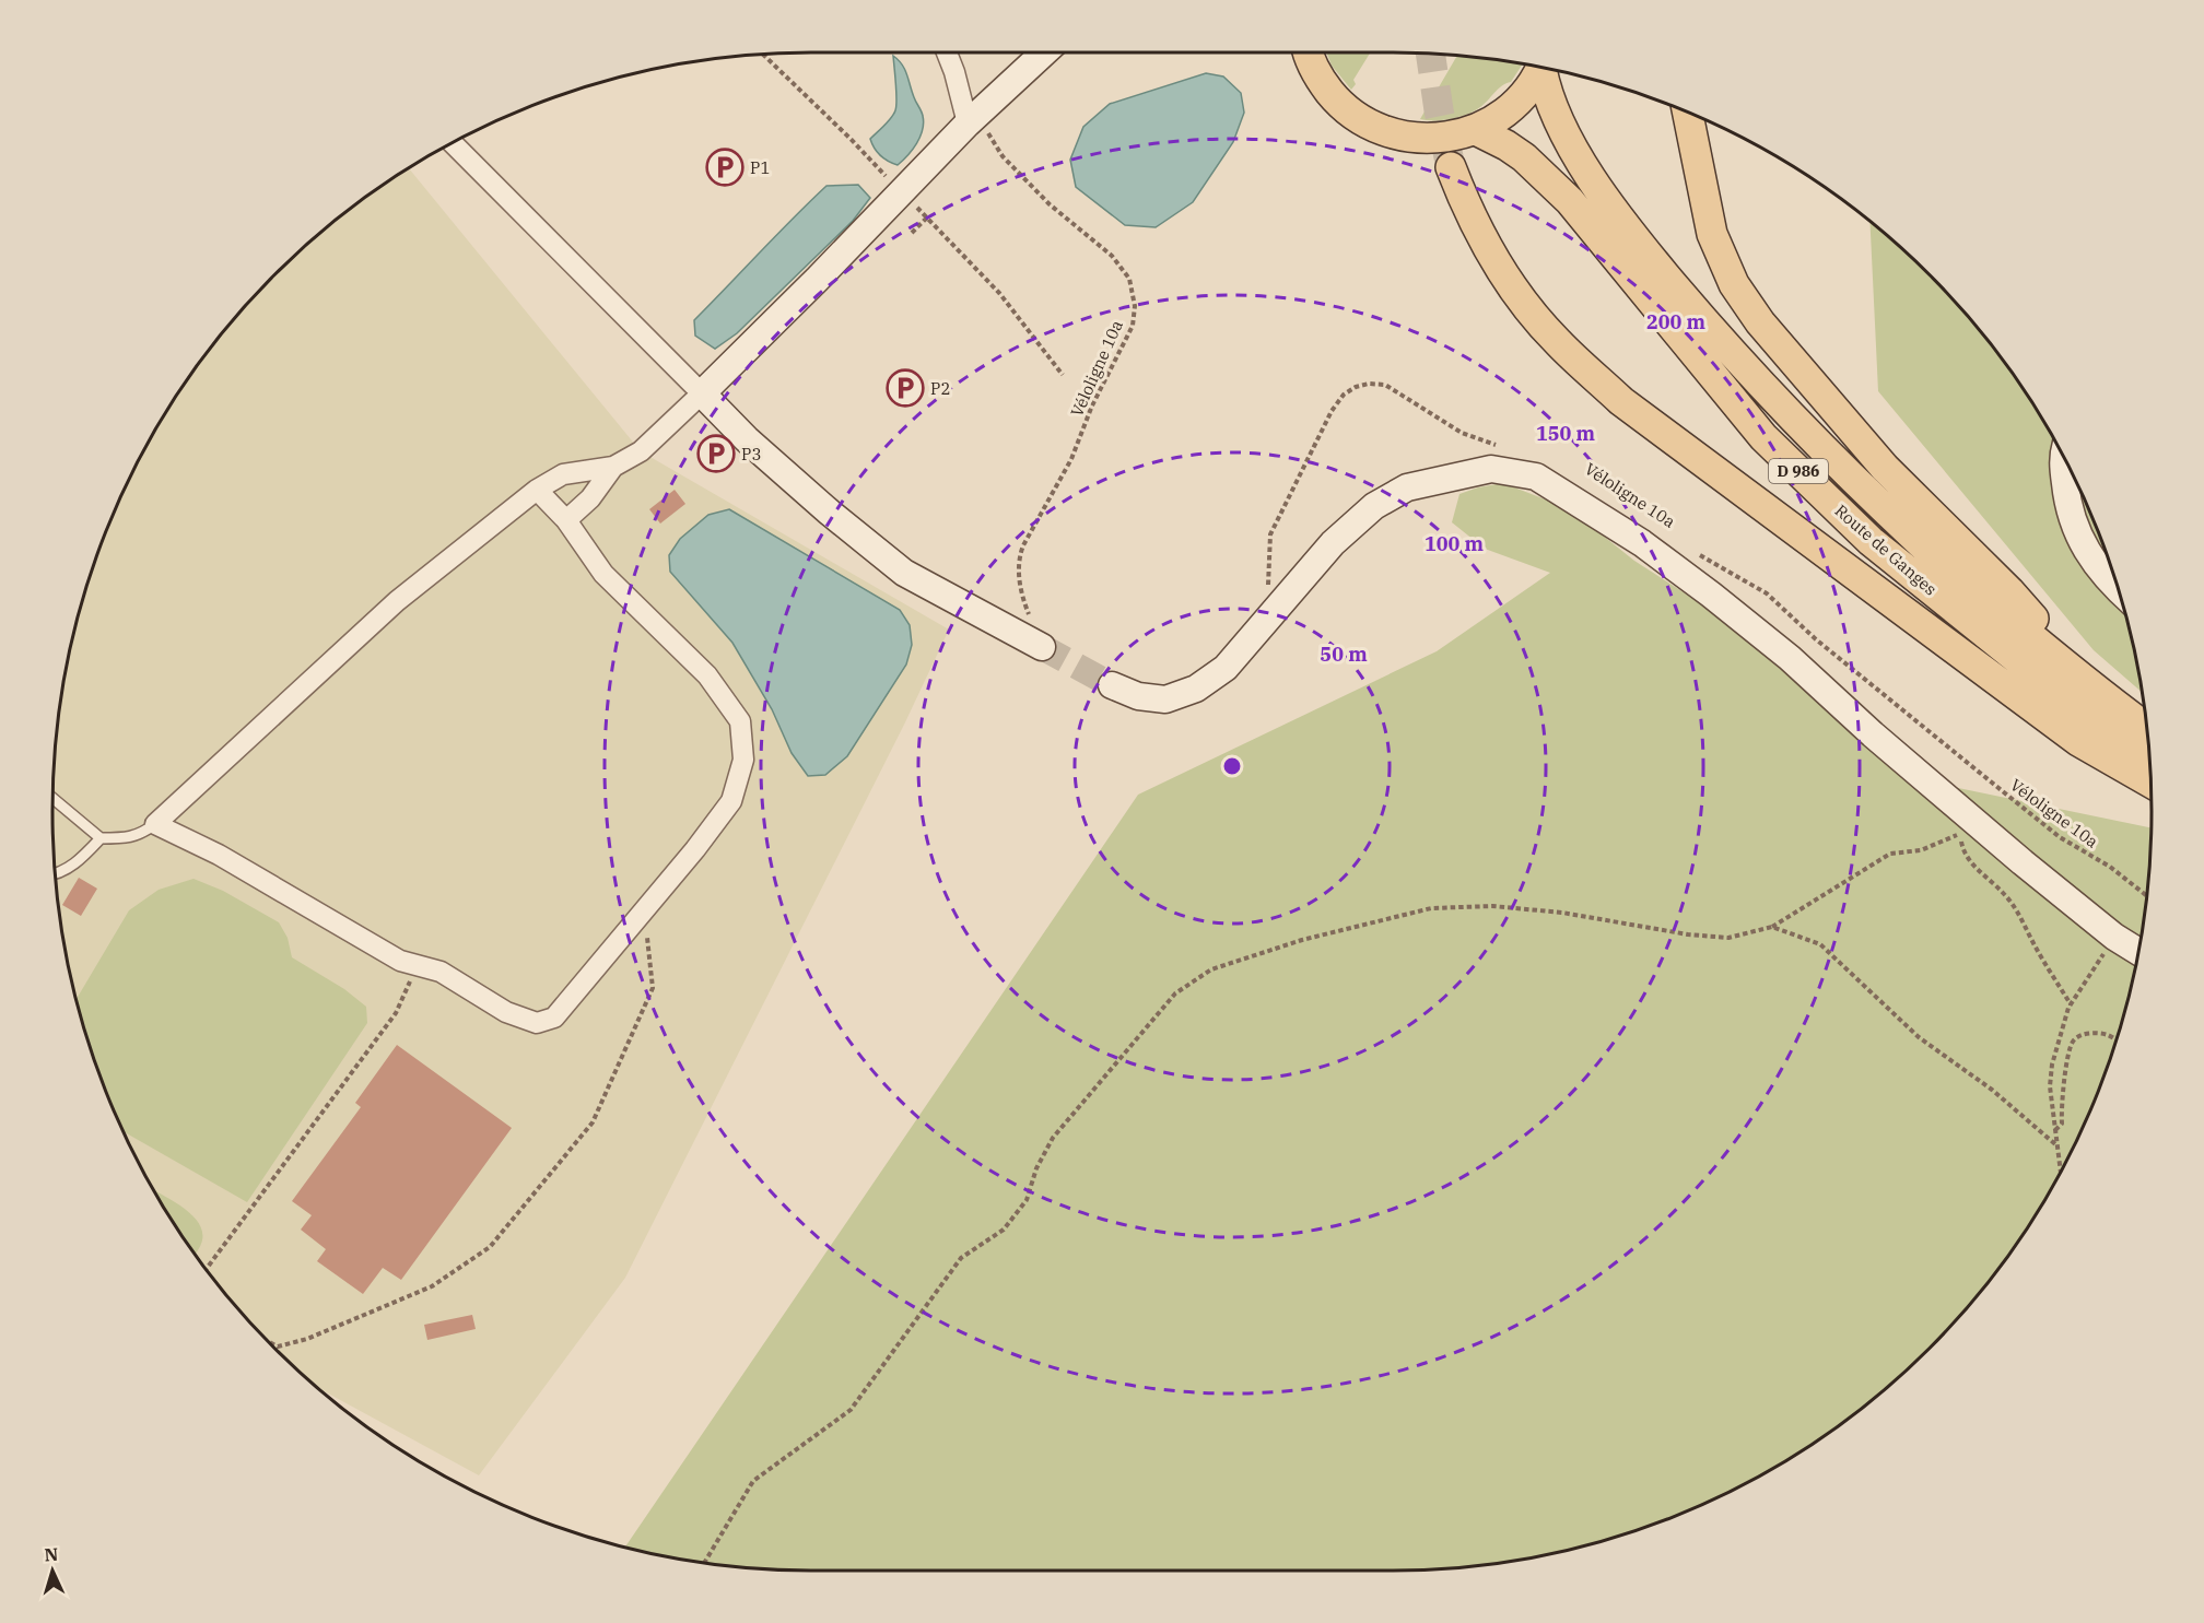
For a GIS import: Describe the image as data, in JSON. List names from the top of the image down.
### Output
{
  "streets": {
    "main road": ["D 986", "Route de Ganges"],
    "path": ["Véloligne 10a"]
  },
  "places": {
    "parking": ["P1", "P2", "P3"]
  },
  "north": "top",
  "rings": [
    "200 m",
    "150 m",
    "100 m",
    "50 m"
  ]
}
